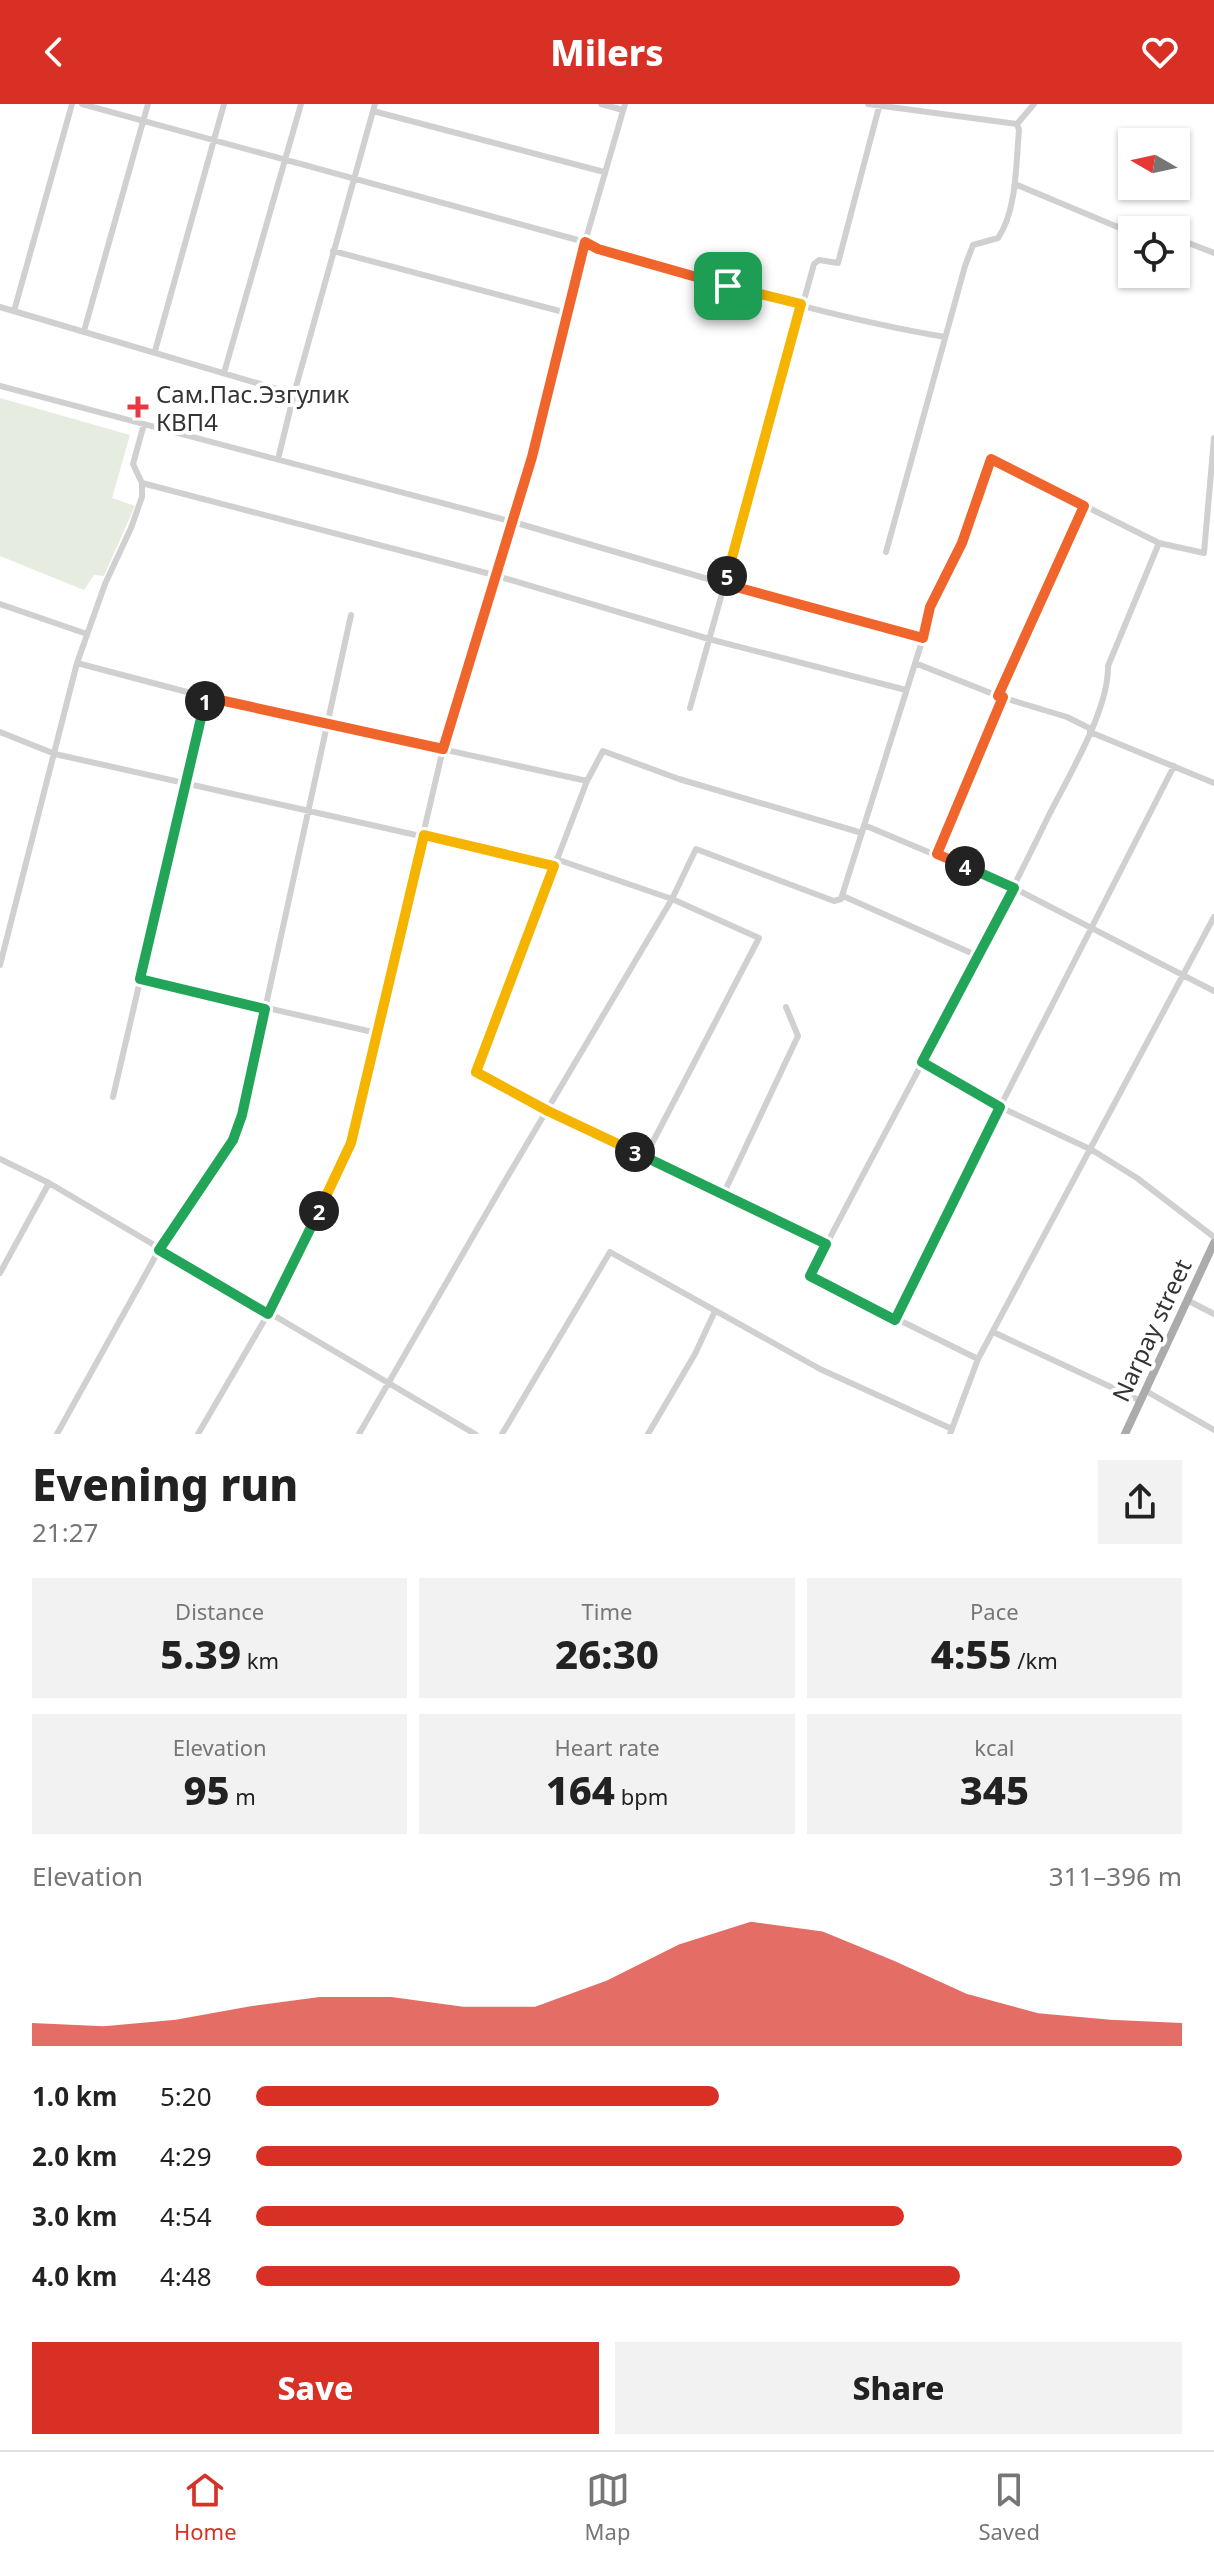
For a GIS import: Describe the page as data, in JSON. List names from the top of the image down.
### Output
{
  "streets": {
    "main road": ["Narpay street"]
  },
  "places": {
    "health": ["Сам.Пас.Эзгулик КВП4"]
  },
  "north": "left",
  "page": {
    "header": "Milers",
    "pins": [
      "5",
      "1",
      "4",
      "3",
      "2"
    ],
    "heading": ["Evening run", "21:27"],
    "stats": [
      ["Distance", "5.39 km"],
      ["Time", "26:30"],
      ["Pace", "4:55 /km"],
      ["Elevation", "95 m"],
      ["Heart rate", "164 bpm"],
      ["kcal", "345"]
    ],
    "chart": ["Elevation", "311–396 m"],
    "list": [
      {
        "name": "1.0 km",
        "note": "5:20"
      },
      {
        "name": "2.0 km",
        "note": "4:29"
      },
      {
        "name": "3.0 km",
        "note": "4:54"
      },
      {
        "name": "4.0 km",
        "note": "4:48"
      }
    ],
    "buttons": ["Save", "Share"],
    "tabs": ["Home", "Map", "Saved"]
  }
}
